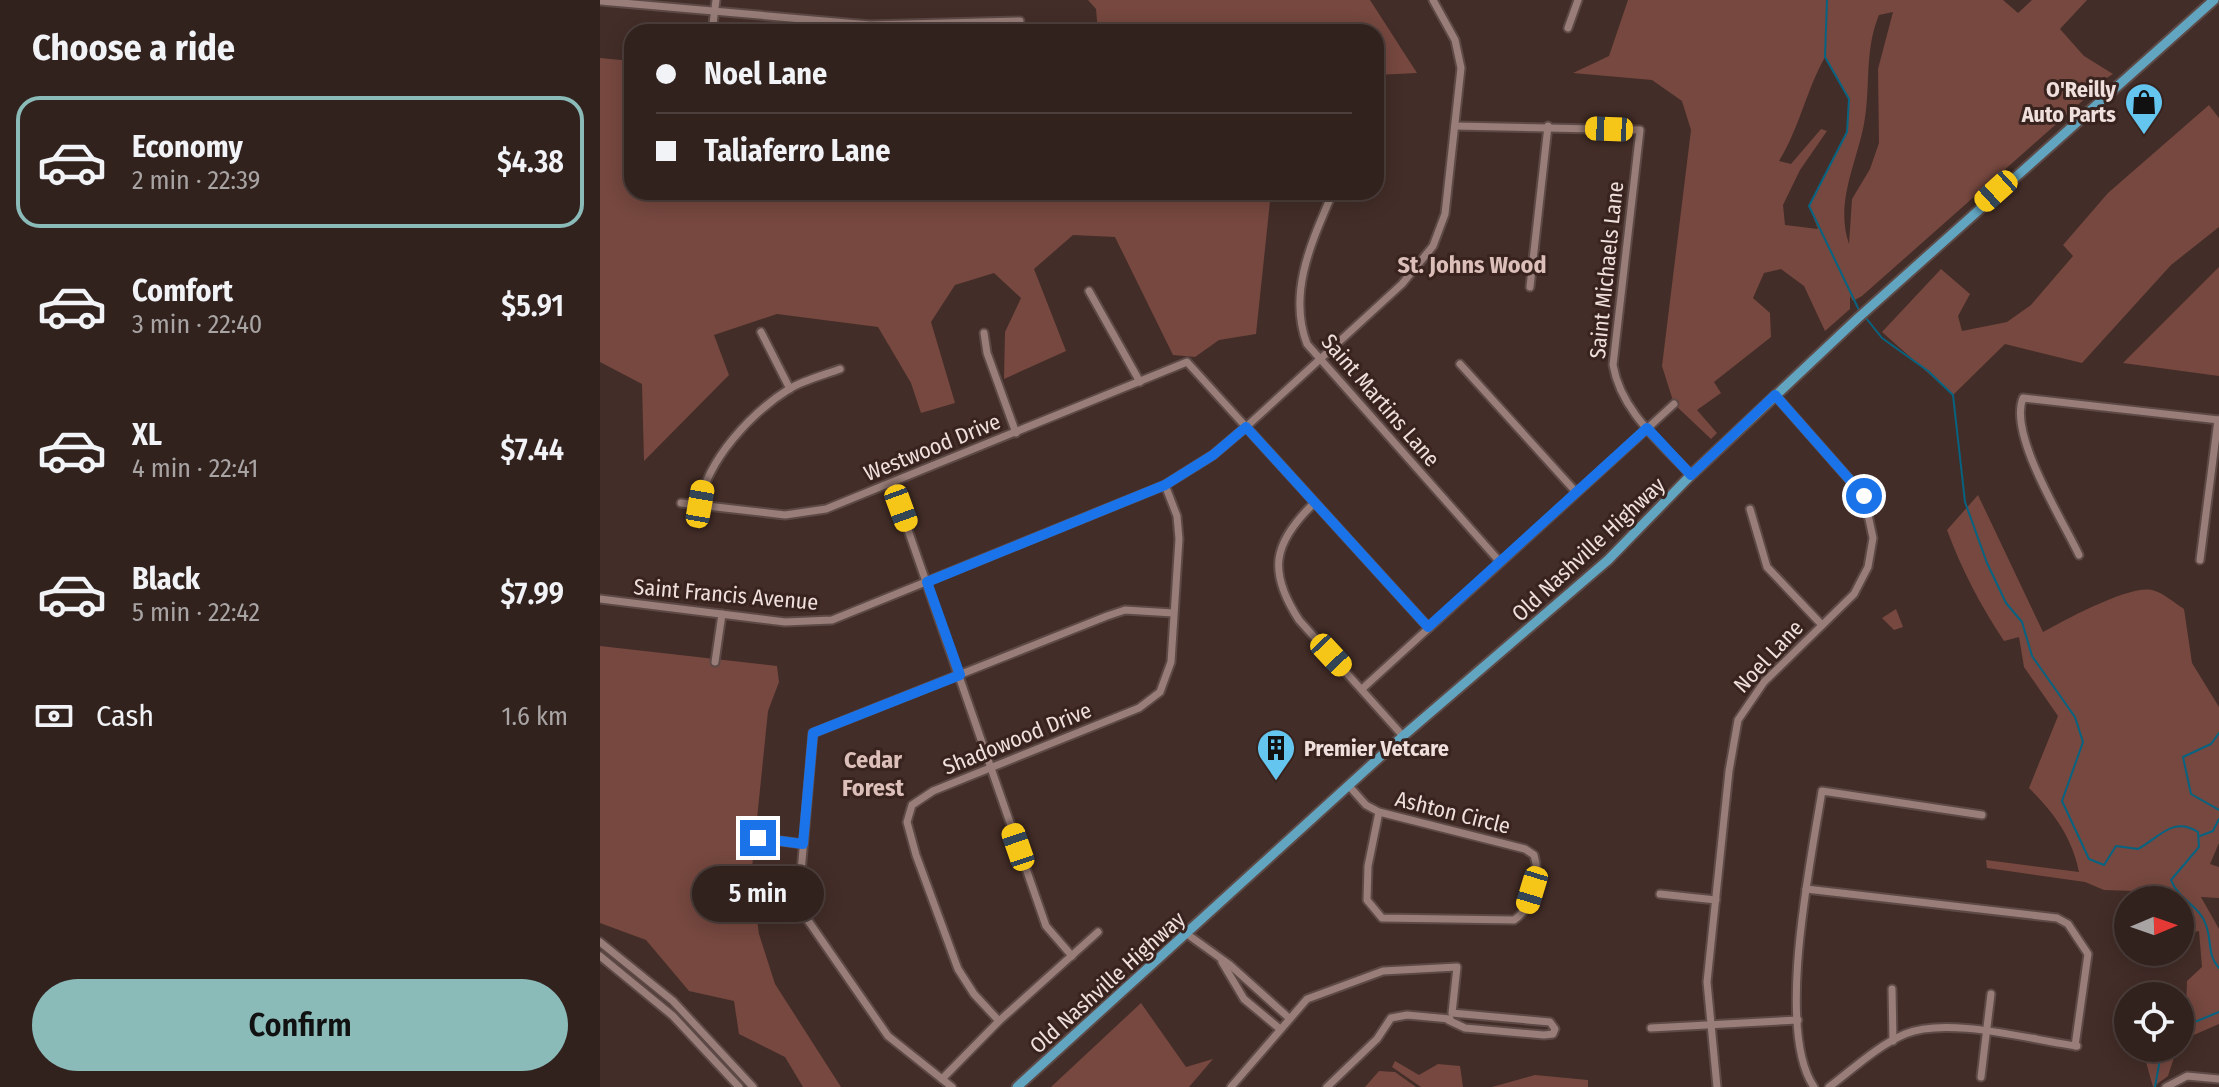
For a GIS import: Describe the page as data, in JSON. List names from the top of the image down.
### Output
{
  "streets": {
    "main road": ["Old Nashville Highway"],
    "street": [
      "Saint Michaels Lane",
      "Saint Martins Lane",
      "Westwood Drive",
      "Saint Francis Avenue",
      "Noel Lane",
      "Shadowood Drive",
      "Ashton Circle"
    ]
  },
  "crossings": [
    ["Saint Michaels Lane", "Old Nashville Highway"],
    ["Saint Michaels Lane", "Saint Francis Avenue"],
    ["Saint Martins Lane", "Saint Francis Avenue"],
    ["Westwood Drive", "Saint Francis Avenue"],
    ["Old Nashville Highway", "Noel Lane"],
    ["Old Nashville Highway", "Ashton Circle"],
    ["Saint Francis Avenue", "Shadowood Drive"]
  ],
  "districts": ["St. Johns Wood", "Cedar Forest"],
  "places": {
    "shop": ["O'Reilly Auto Parts"],
    "building": ["Premier Vetcare"]
  },
  "north": "right",
  "page": {
    "heading": "Choose a ride",
    "banner": ["Noel Lane", "Taliaferro Lane"],
    "list": [
      {
        "name": "Economy",
        "note": "2 min · 22:39",
        "value": "$4.38"
      },
      {
        "name": "Comfort",
        "note": "3 min · 22:40",
        "value": "$5.91"
      },
      {
        "name": "XL",
        "note": "4 min · 22:41",
        "value": "$7.44"
      },
      {
        "name": "Black",
        "note": "5 min · 22:42",
        "value": "$7.99"
      }
    ],
    "pay": ["Cash", "1.6 km"],
    "bubble": "5 min",
    "buttons": "Confirm"
  }
}
